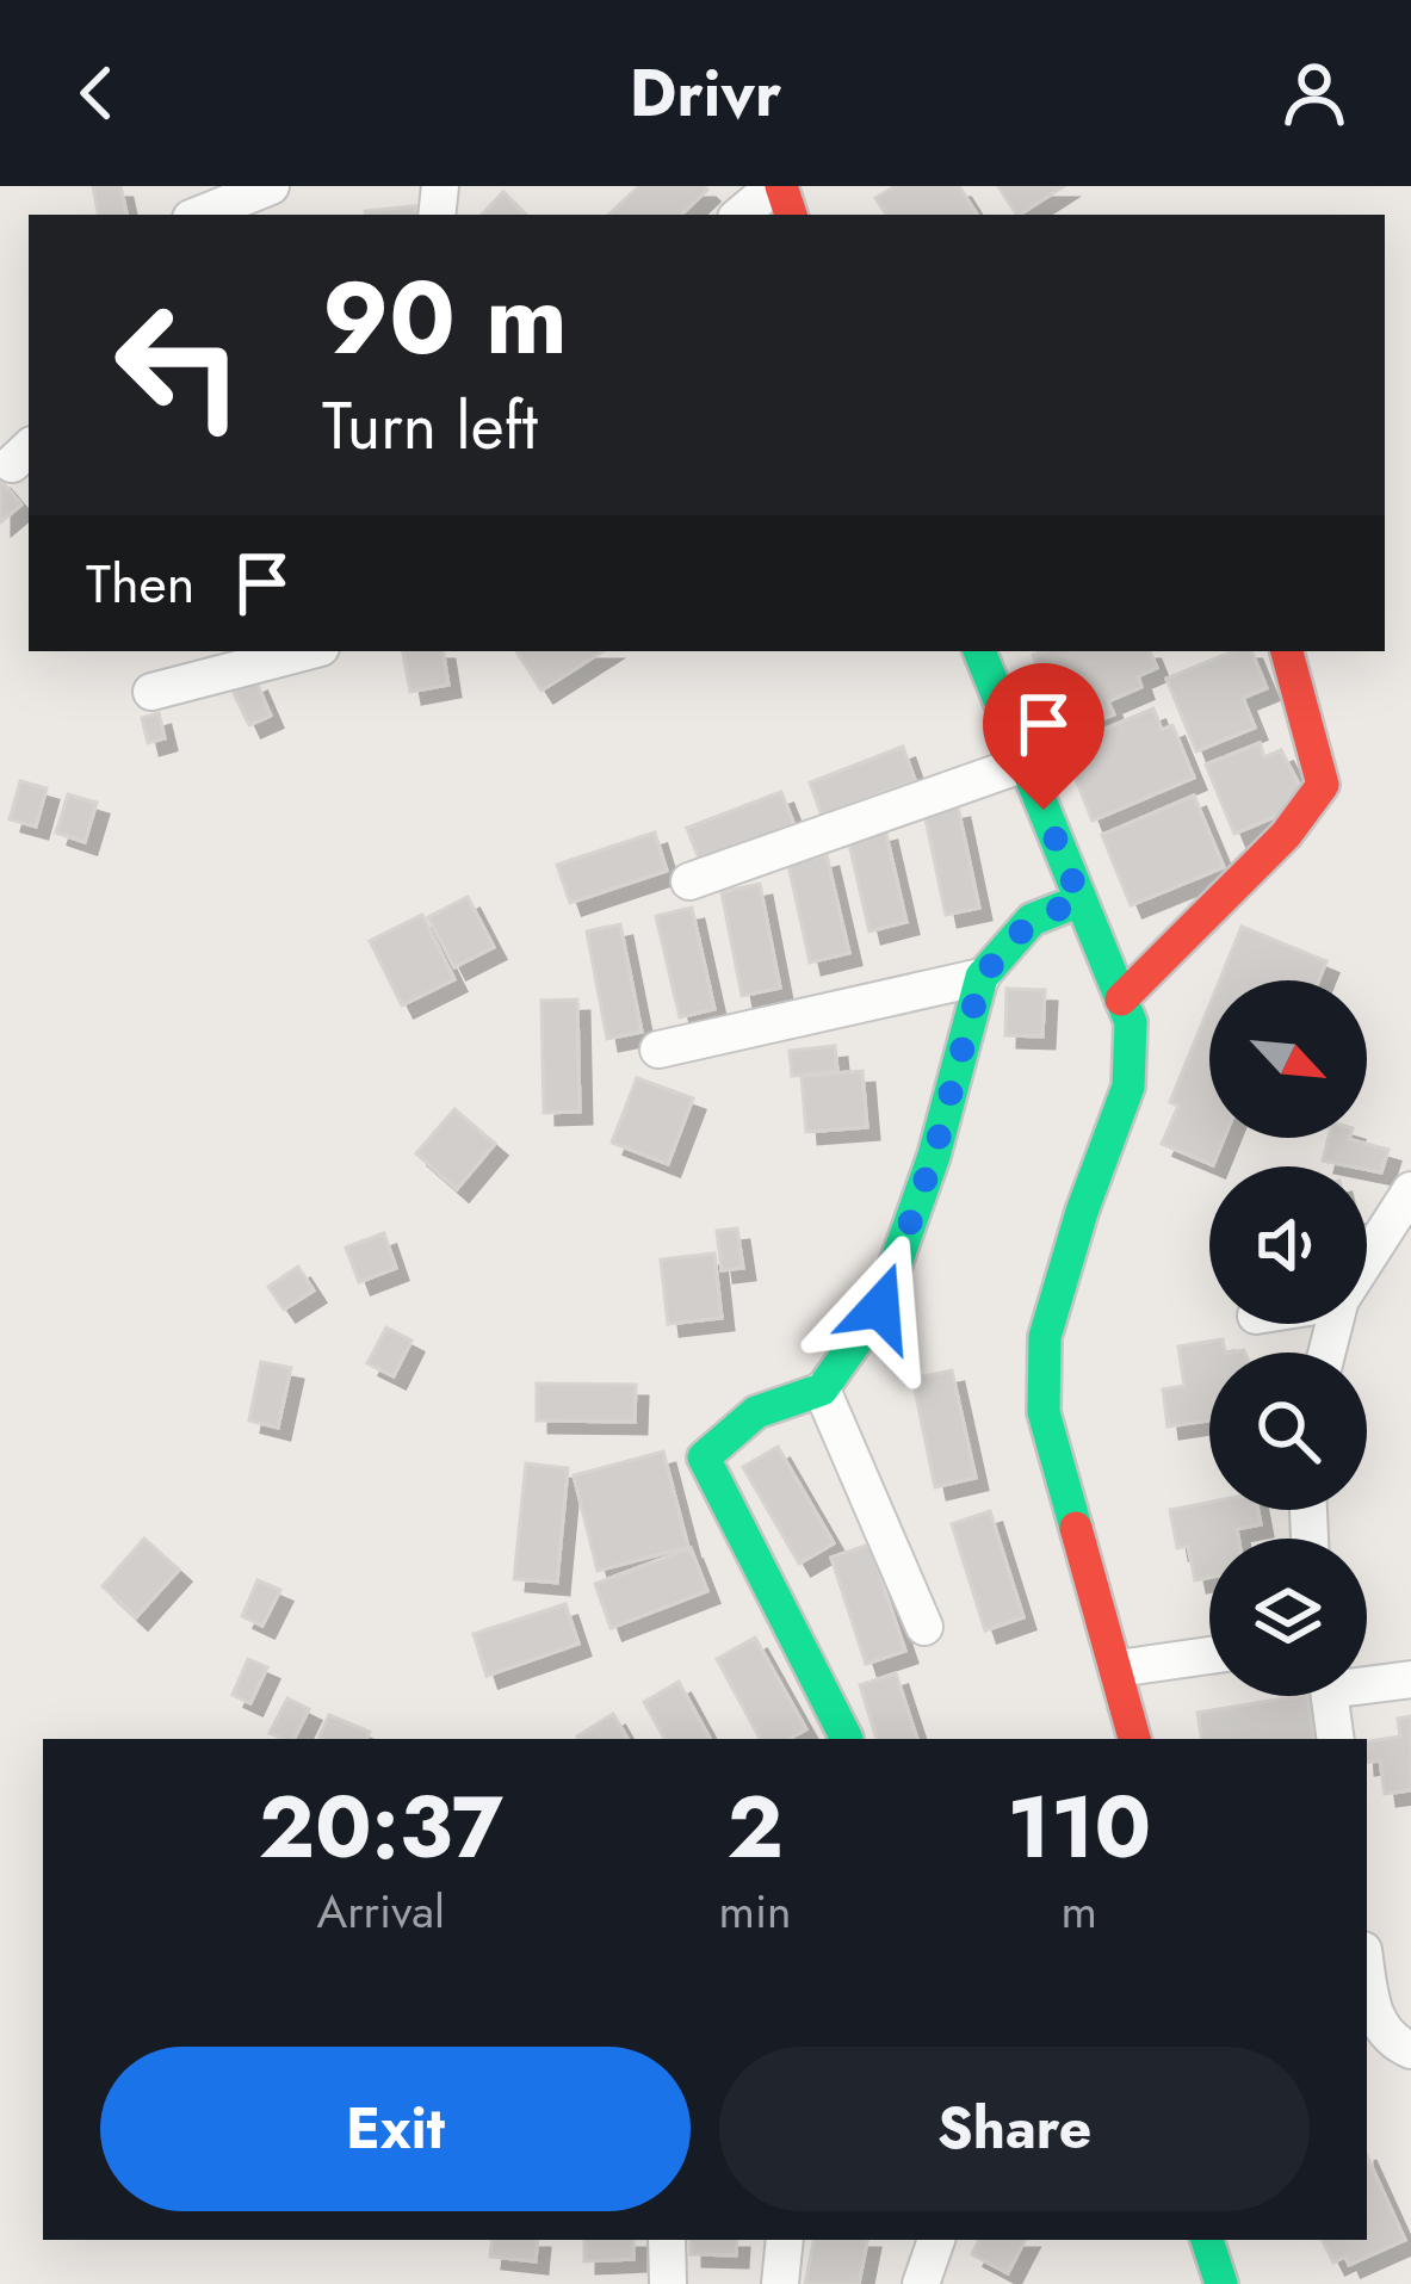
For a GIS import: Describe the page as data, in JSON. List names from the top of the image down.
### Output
{
  "north": "bottom right",
  "page": {
    "header": "Drivr",
    "turn": ["90 m", "Turn left"],
    "then": "Then",
    "eta": [
      "20:37",
      "Arrival",
      "2",
      "min",
      "110",
      "m"
    ],
    "buttons": ["Exit", "Share"]
  }
}
